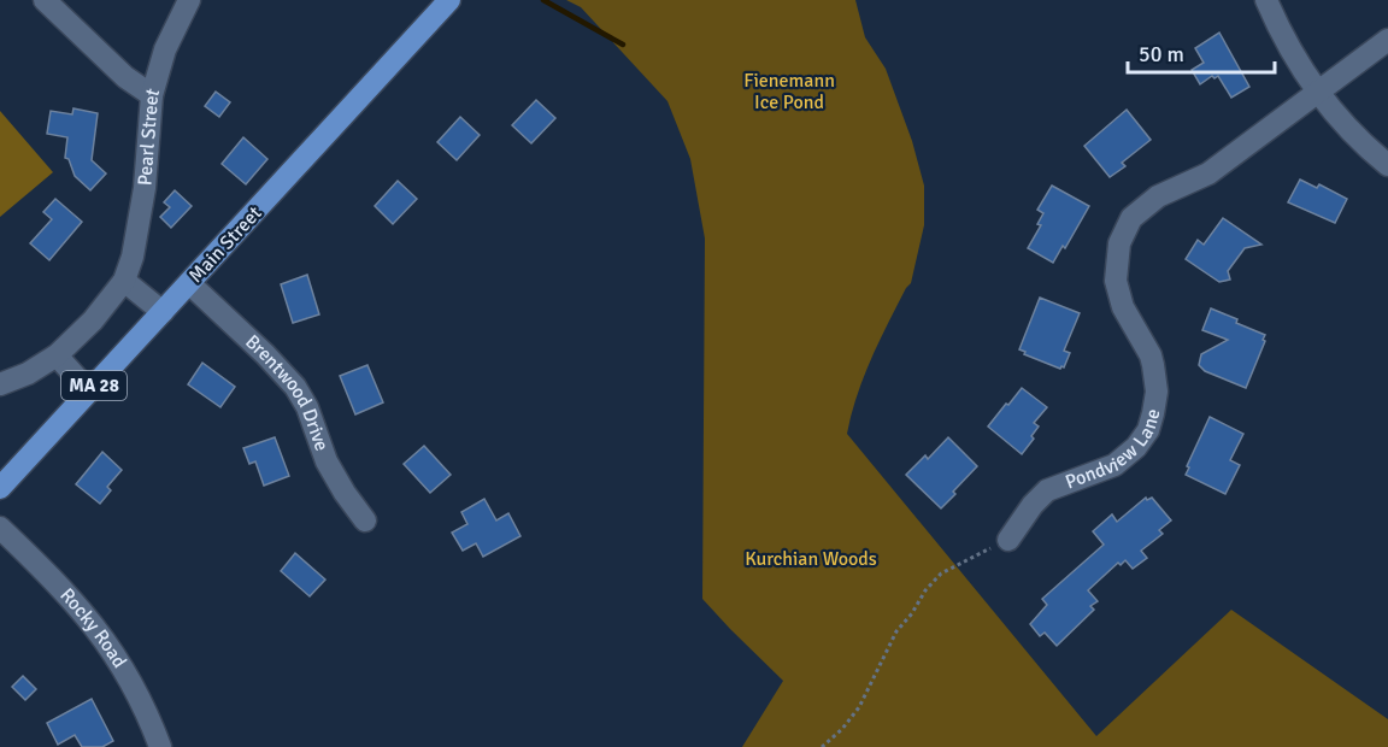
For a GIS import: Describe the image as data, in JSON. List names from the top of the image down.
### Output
{
  "streets": {
    "main road": ["Main Street", "MA 28"],
    "street": [
      "Pearl Street",
      "Brentwood Drive",
      "Pondview Lane",
      "Rocky Road"
    ]
  },
  "crossings": [
    ["Main Street", "Brentwood Drive"]
  ],
  "parks": ["Fienemann Ice Pond", "Kurchian Woods"],
  "scale_bar": "50 m"
}
